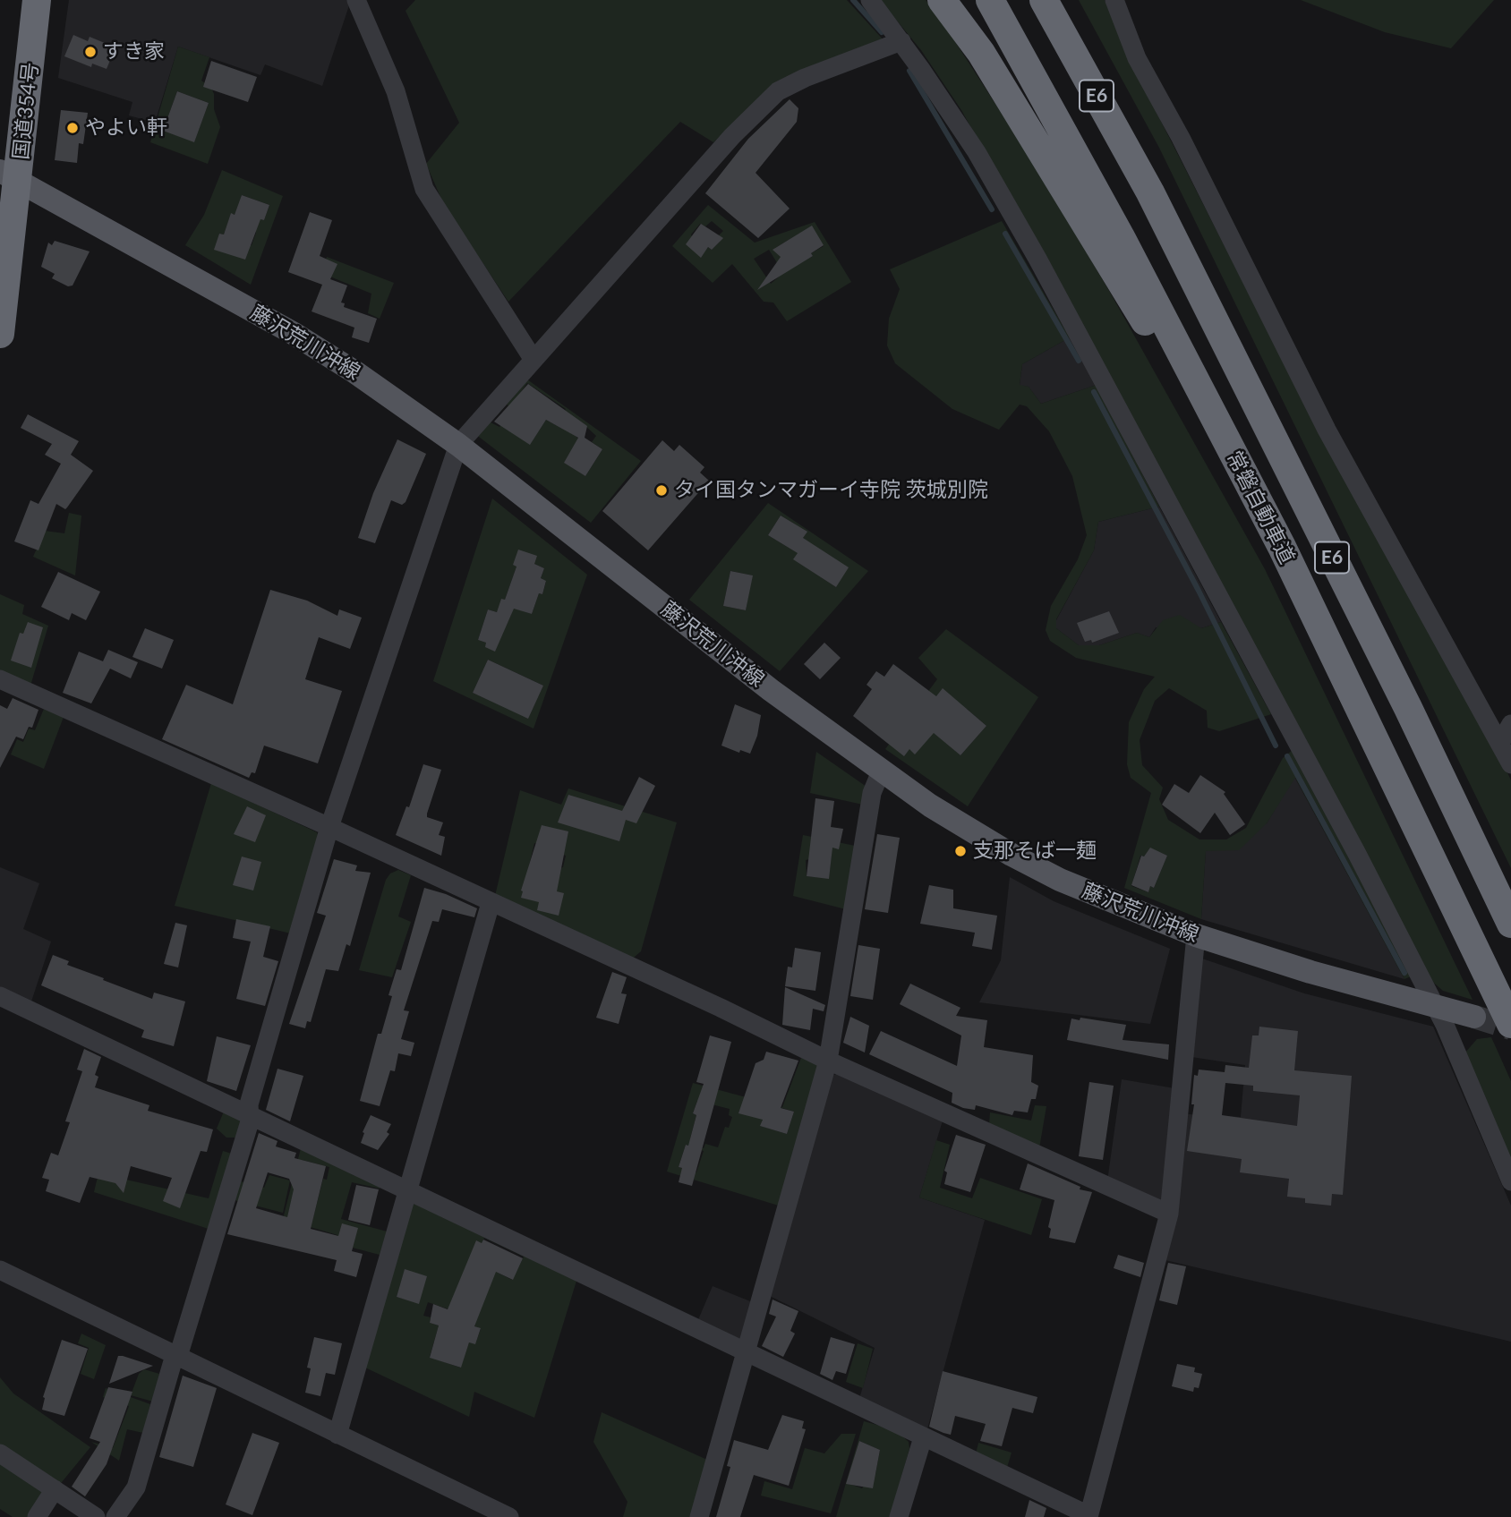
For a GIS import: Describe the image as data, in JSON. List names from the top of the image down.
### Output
{
  "streets": {
    "highway": ["E6", "国道354号", "常磐自動車道"],
    "main road": ["藤沢荒川沖線"]
  },
  "crossings": [
    ["国道354号", "藤沢荒川沖線"]
  ],
  "places": [
    "すき家",
    "やよい軒",
    "タイ国タンマガーイ寺院 茨城別院",
    "支那そば一麺"
  ]
}
